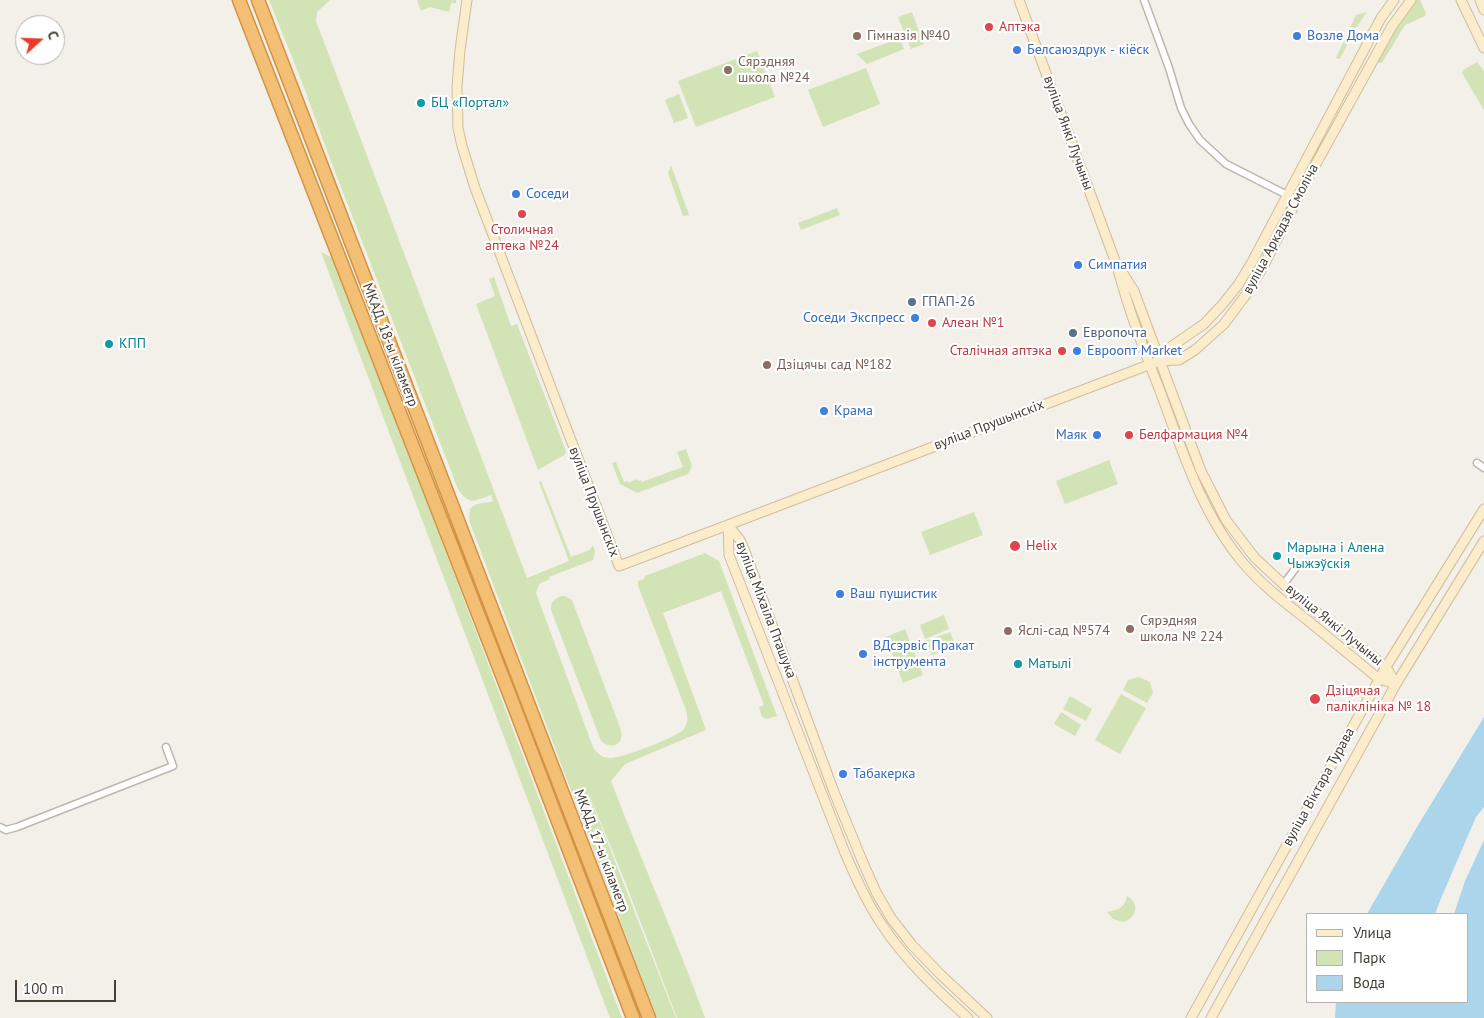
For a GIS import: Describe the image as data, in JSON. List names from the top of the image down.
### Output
{
  "streets": {
    "highway": ["МКАД, 18-ы кіламетр", "МКАД, 17-ы кіламетр"],
    "main road": [
      "вуліца Янкі Лучыны",
      "вуліца Аркадзя Смоліча",
      "вуліца Прушынскіх",
      "вуліца Міхаіла Пташука",
      "вуліца Віктара Турава"
    ]
  },
  "crossings": [
    ["вуліца Янкі Лучыны", "вуліца Аркадзя Смоліча"],
    ["вуліца Янкі Лучыны", "вуліца Прушынскіх"],
    ["вуліца Янкі Лучыны", "вуліца Віктара Турава"],
    ["вуліца Аркадзя Смоліча", "вуліца Прушынскіх"],
    ["МКАД, 18-ы кіламетр", "МКАД, 17-ы кіламетр"],
    ["вуліца Прушынскіх", "вуліца Міхаіла Пташука"]
  ],
  "places": [
    "Аптэка",
    "Гімназія №40",
    "Возле Дома",
    "Белсаюздрук - кіёск",
    "Сярэдняя школа №24",
    "БЦ «Портал»",
    "Соседи",
    "Столичная аптека №24",
    "Симпатия",
    "ГПАП-26",
    "Соседи Экспресс",
    "Алеан №1",
    "Европочта",
    "КПП",
    "Сталічная аптэка",
    "Евроопт Market",
    "Дзіцячы сад №182",
    "Крама",
    "Маяк",
    "Белфармация №4",
    "Helix",
    "Марына і Алена Чыжэўскія",
    "Ваш пушистик",
    "Сярэдняя школа № 224",
    "Яслі-сад №574",
    "ВДсэрвіс Пракат інструмента",
    "Матылі",
    "Дзіцячая паліклініка № 18",
    "Табакерка"
  ],
  "legend": ["Улица", "Парк", "Вода"],
  "scale_bar": "100 m",
  "north": "right"
}
